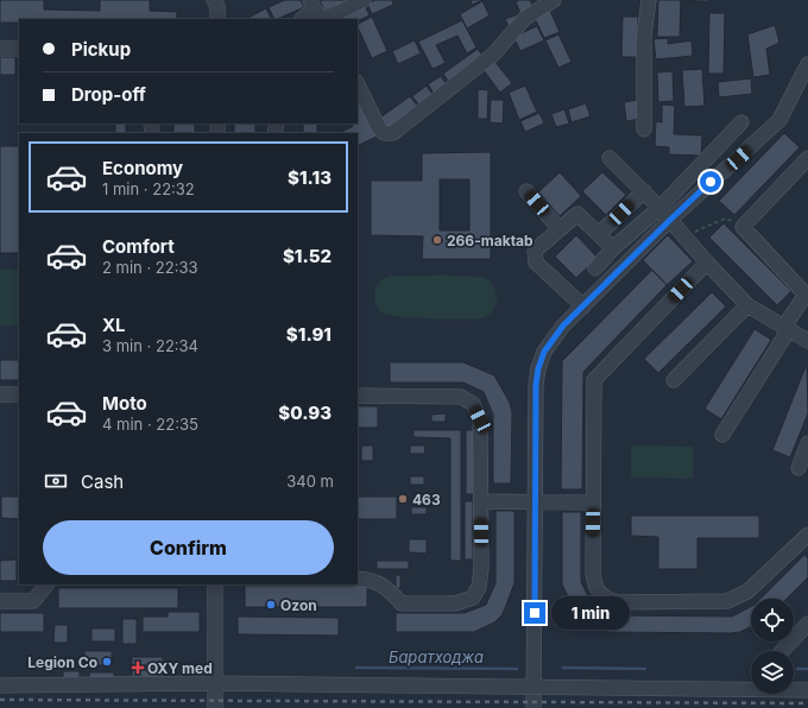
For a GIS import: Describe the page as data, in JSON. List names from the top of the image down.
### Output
{
  "water": ["Баратходжа"],
  "places": {
    "other": [
      "266-maktab",
      "463",
      "Ozon",
      "Legion Co"
    ],
    "health": ["OXY med"]
  },
  "page": {
    "banner": ["Pickup", "Drop-off"],
    "list": [
      {
        "name": "Economy",
        "note": "1 min · 22:32",
        "value": "$1.13"
      },
      {
        "name": "Comfort",
        "note": "2 min · 22:33",
        "value": "$1.52"
      },
      {
        "name": "XL",
        "note": "3 min · 22:34",
        "value": "$1.91"
      },
      {
        "name": "Moto",
        "note": "4 min · 22:35",
        "value": "$0.93"
      }
    ],
    "pay": ["Cash", "340 m"],
    "buttons": "Confirm",
    "bubble": "1 min"
  }
}
